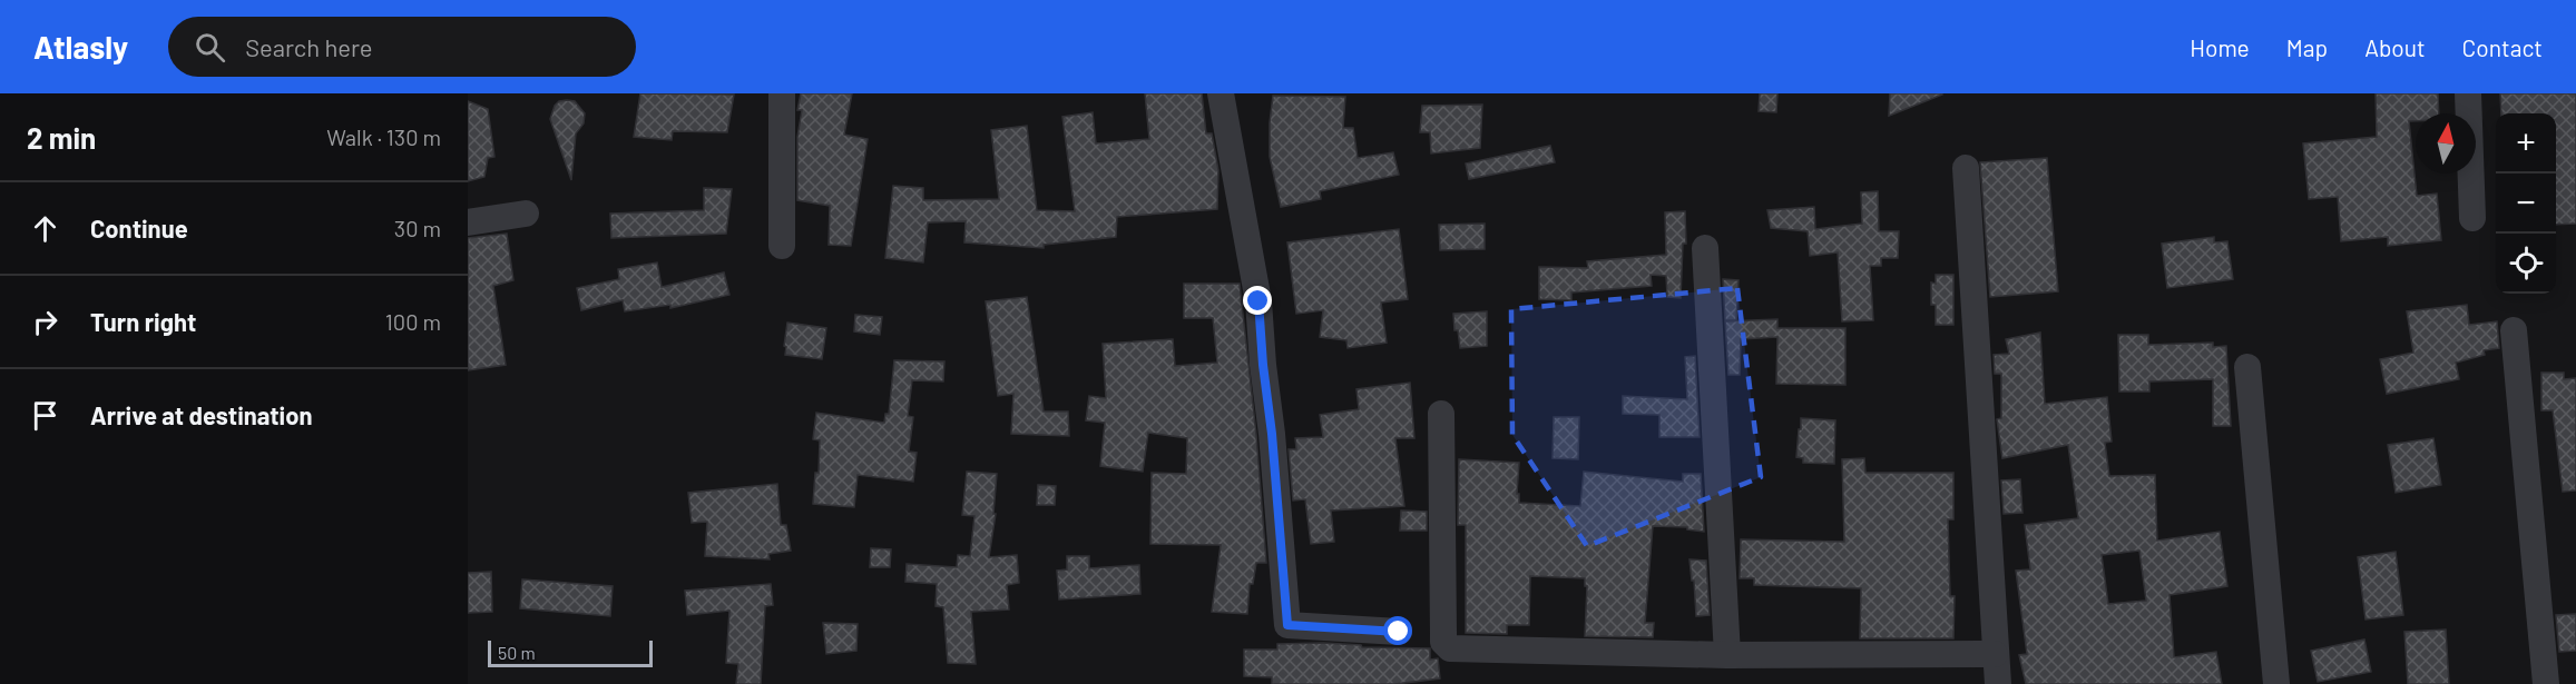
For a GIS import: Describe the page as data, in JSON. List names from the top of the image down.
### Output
{
  "scale_bar": "50 m",
  "north": "top",
  "page": {
    "header": "Atlasly",
    "search": "Search here",
    "nav": [
      "Home",
      "Map",
      "About",
      "Contact"
    ],
    "heading": ["2 min", "Walk · 130 m"],
    "map_buttons": ["+", "−"],
    "list": [
      ["Continue", "30 m"],
      ["Turn right", "100 m"],
      "Arrive at destination"
    ],
    "scale": "50 m"
  }
}
